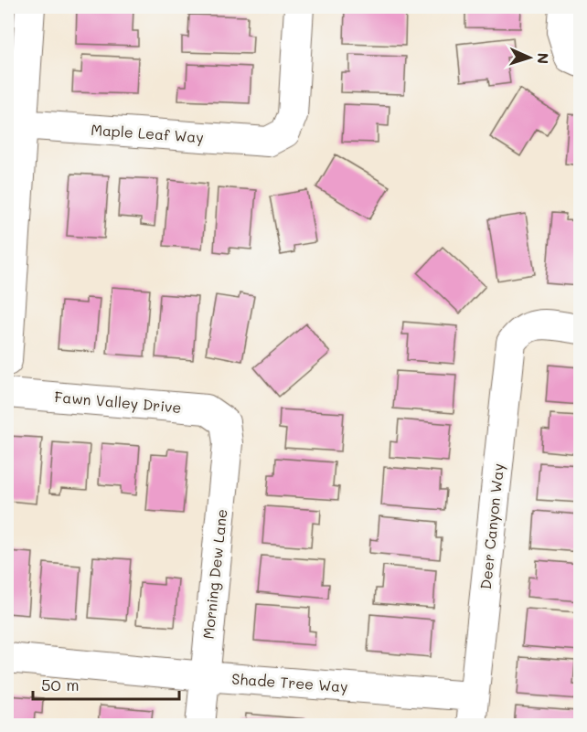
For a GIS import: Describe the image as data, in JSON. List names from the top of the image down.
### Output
{
  "streets": {
    "street": [
      "Maple Leaf Way",
      "Fawn Valley Drive",
      "Deer Canyon Way",
      "Morning Dew Lane",
      "Shade Tree Way"
    ]
  },
  "crossings": [
    ["Fawn Valley Drive", "Morning Dew Lane"],
    ["Deer Canyon Way", "Shade Tree Way"],
    ["Morning Dew Lane", "Shade Tree Way"]
  ],
  "scale_bar": "50 m",
  "north": "right"
}
